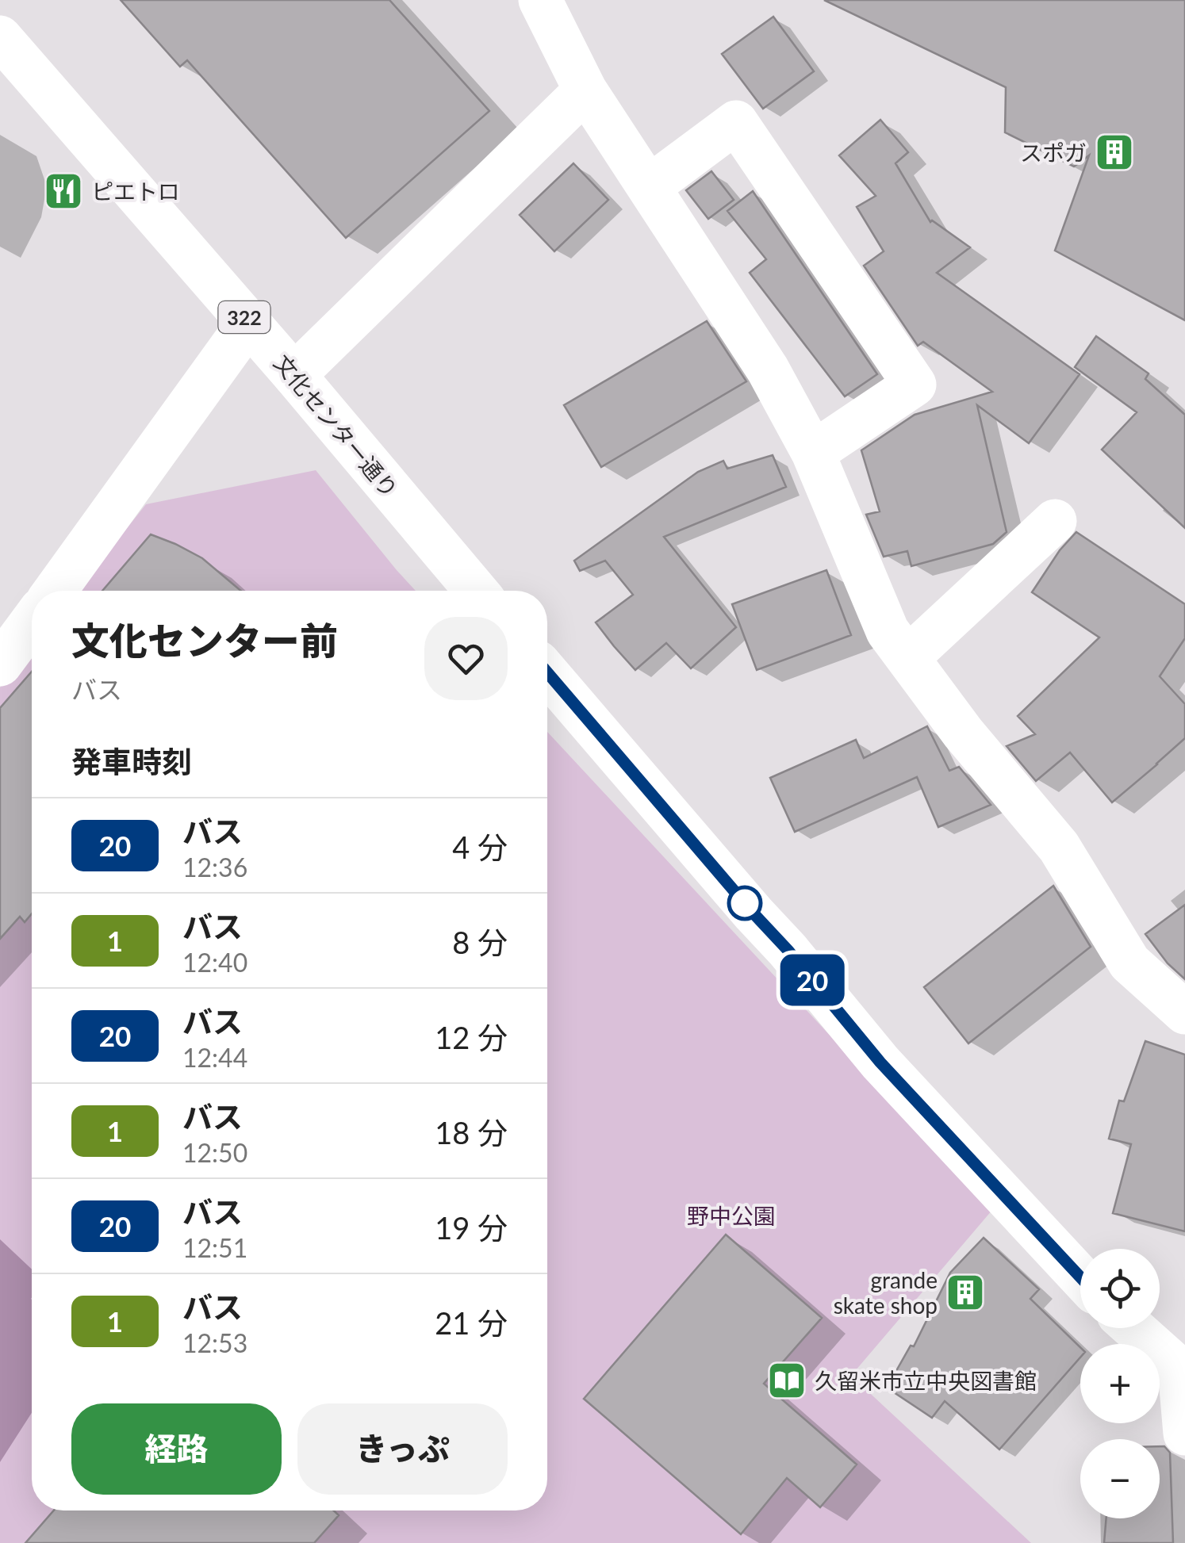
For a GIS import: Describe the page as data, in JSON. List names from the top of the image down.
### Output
{
  "streets": {
    "main road": ["322", "文化センター通り"]
  },
  "parks": ["野中公園"],
  "places": {
    "building": ["スポガ", "grande skate shop"],
    "restaurant": ["ピエトロ"],
    "library": ["久留米市立中央図書館"]
  },
  "lines": ["bus line 20"],
  "page": {
    "on_map": "20",
    "heading": [
      ["文化センター前", "バス"],
      "発車時刻"
    ],
    "list": [
      {
        "mark": "20",
        "name": "バス",
        "note": "12:36",
        "value": "4 分"
      },
      {
        "mark": "1",
        "name": "バス",
        "note": "12:40",
        "value": "8 分"
      },
      {
        "mark": "20",
        "name": "バス",
        "note": "12:44",
        "value": "12 分"
      },
      {
        "mark": "1",
        "name": "バス",
        "note": "12:50",
        "value": "18 分"
      },
      {
        "mark": "20",
        "name": "バス",
        "note": "12:51",
        "value": "19 分"
      },
      {
        "mark": "1",
        "name": "バス",
        "note": "12:53",
        "value": "21 分"
      }
    ],
    "map_buttons": ["+", "−"],
    "buttons": ["経路", "きっぷ"]
  }
}
